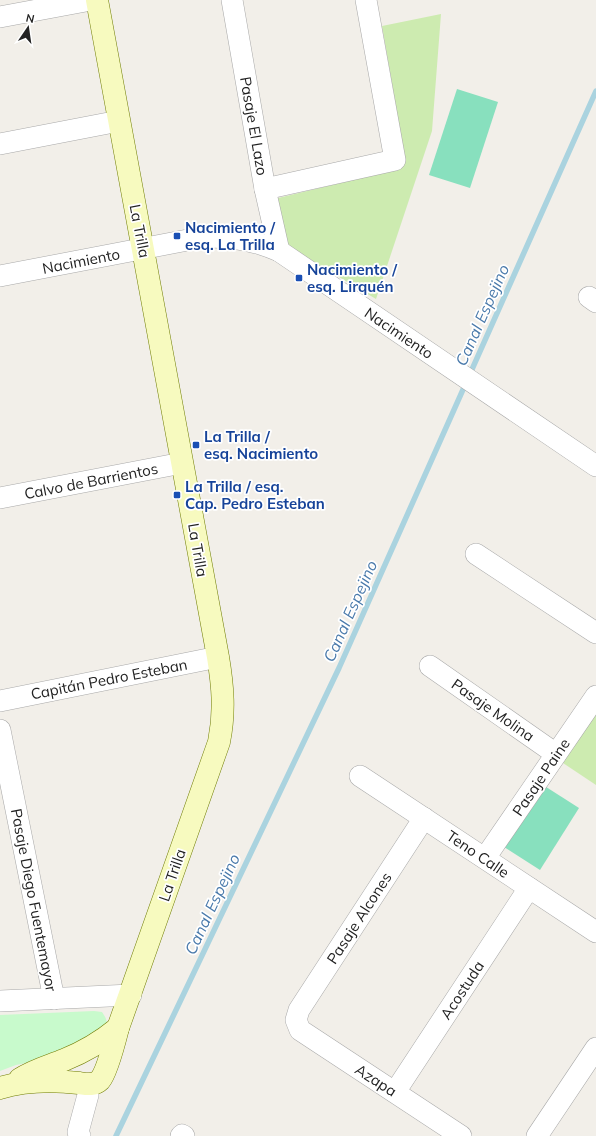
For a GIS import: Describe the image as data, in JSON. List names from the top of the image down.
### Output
{
  "streets": {
    "street": [
      "Pasaje El Lazo",
      "La Trilla",
      "Nacimiento",
      "Calvo de Barrientos",
      "Capitán Pedro Esteban",
      "Pasaje Molina",
      "Pasaje Paine",
      "Teno Calle",
      "Pasaje Diego Fuentemayor",
      "Pasaje Alcones",
      "Acostuda",
      "Azapa"
    ]
  },
  "crossings": [
    ["Pasaje El Lazo", "Nacimiento"],
    ["La Trilla", "Nacimiento"],
    ["La Trilla", "Calvo de Barrientos"],
    ["La Trilla", "Capitán Pedro Esteban"],
    ["Pasaje Molina", "Pasaje Paine"],
    ["Pasaje Paine", "Teno Calle"],
    ["Teno Calle", "Pasaje Alcones"],
    ["Teno Calle", "Acostuda"],
    ["Pasaje Alcones", "Azapa"],
    ["Acostuda", "Azapa"]
  ],
  "water": ["Canal Espejino"],
  "places": {
    "transit": [
      "Nacimiento / esq. La Trilla",
      "Nacimiento / esq. Lirquén",
      "La Trilla / esq. Nacimiento",
      "La Trilla / esq. Cap. Pedro Esteban"
    ]
  },
  "north": "top"
}
